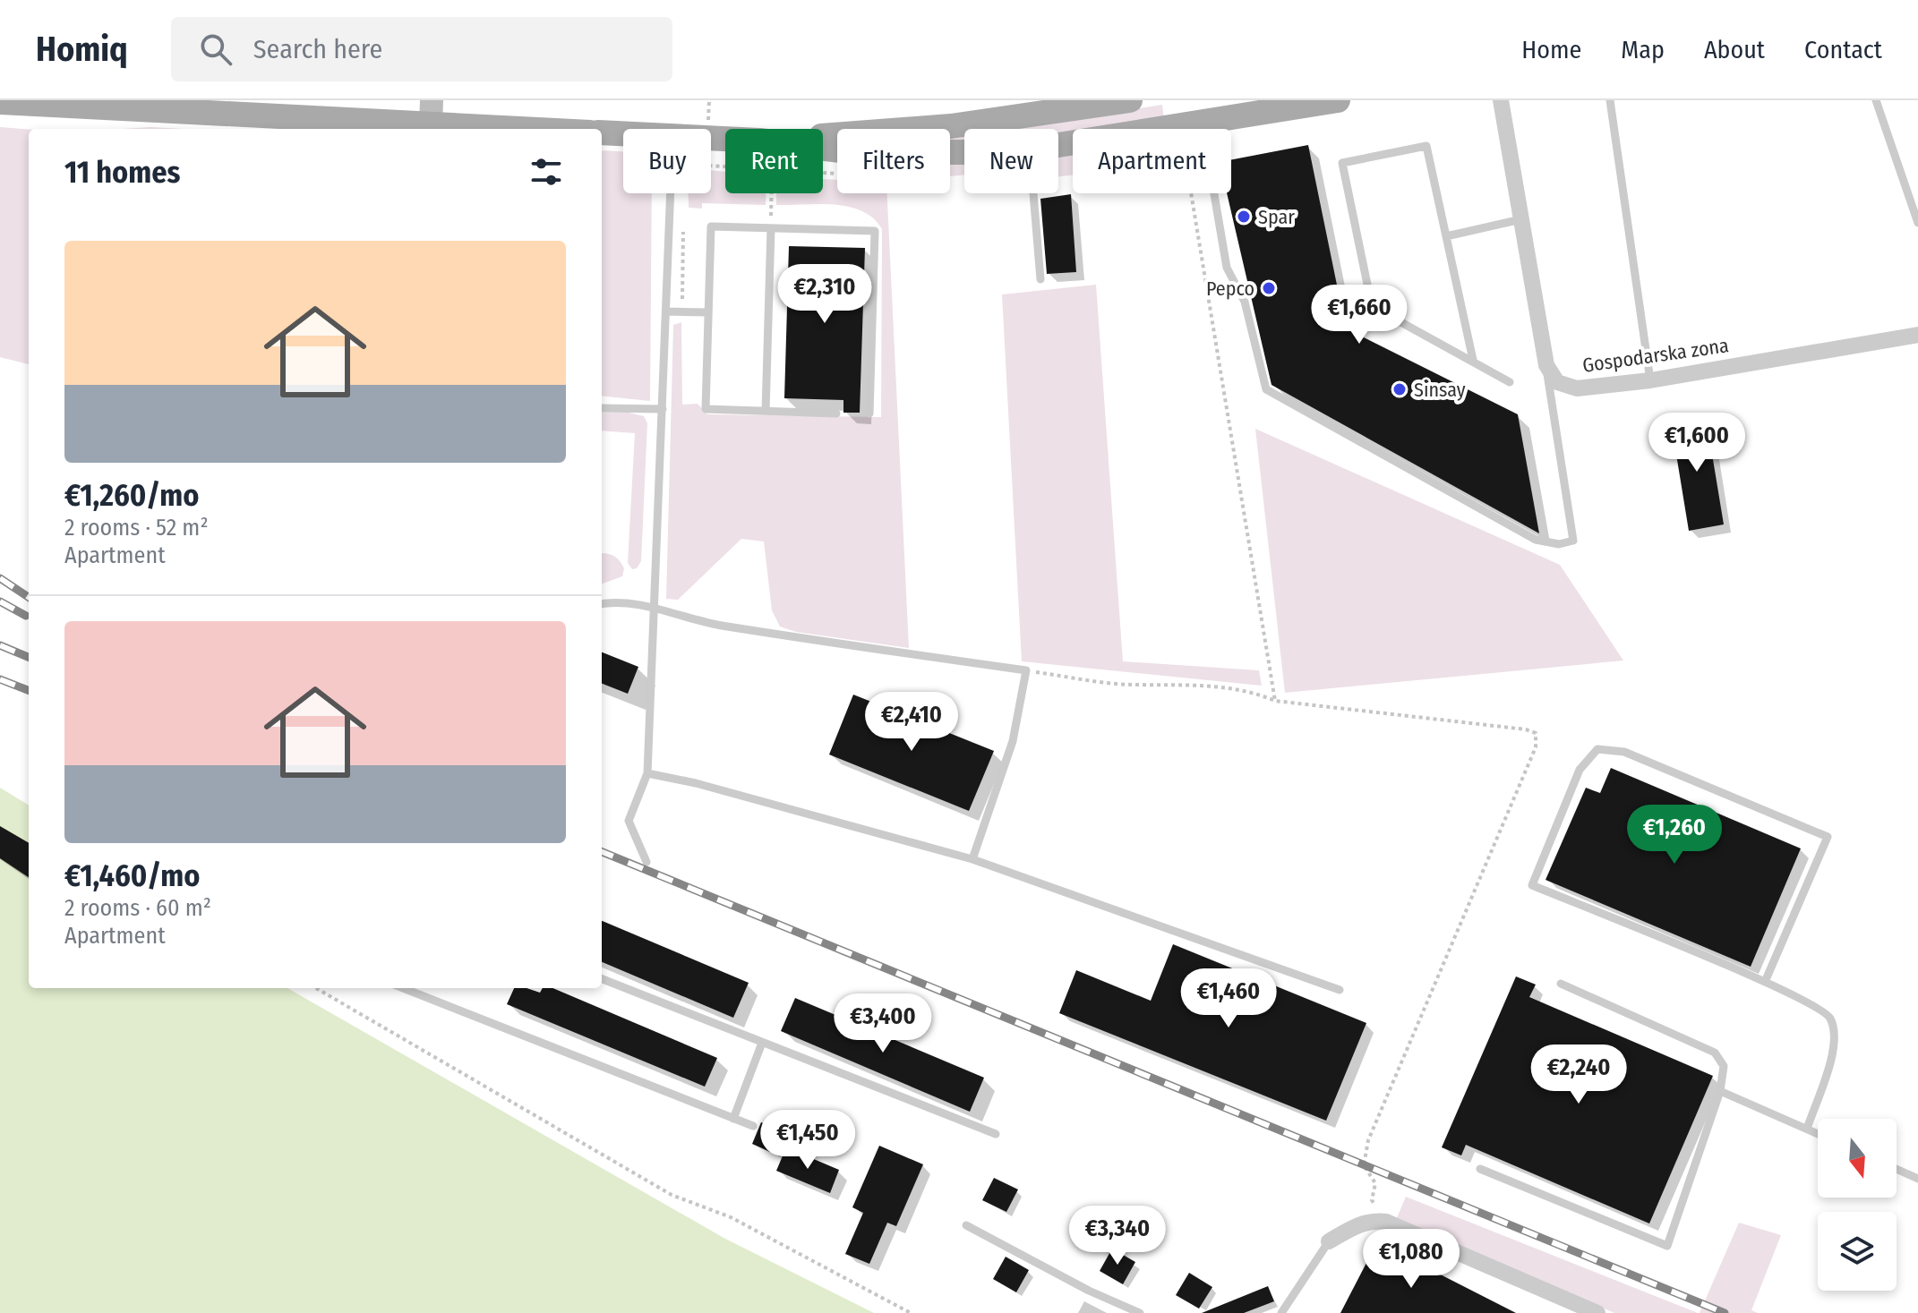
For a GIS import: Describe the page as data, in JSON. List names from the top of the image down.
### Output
{
  "streets": {
    "street": ["Gospodarska zona"]
  },
  "places": ["Spar", "Pepco", "Sinsay"],
  "north": "bottom",
  "page": {
    "header": "Homiq",
    "search": "Search here",
    "nav": [
      "Home",
      "Map",
      "About",
      "Contact"
    ],
    "chip": [
      "Buy",
      "Rent",
      "Filters",
      "New",
      "Apartment"
    ],
    "heading": "11 homes",
    "list": [
      {
        "name": "€1,260/mo",
        "note": "2 rooms · 52 m² · Apartment"
      },
      {
        "name": "€1,460/mo",
        "note": "2 rooms · 60 m² · Apartment"
      }
    ],
    "price": [
      "€2,310",
      "€1,660",
      "€1,600",
      "€2,410",
      "€1,260",
      "€1,460",
      "€3,400",
      "€2,240",
      "€1,450",
      "€3,340",
      "€1,080"
    ]
  }
}
